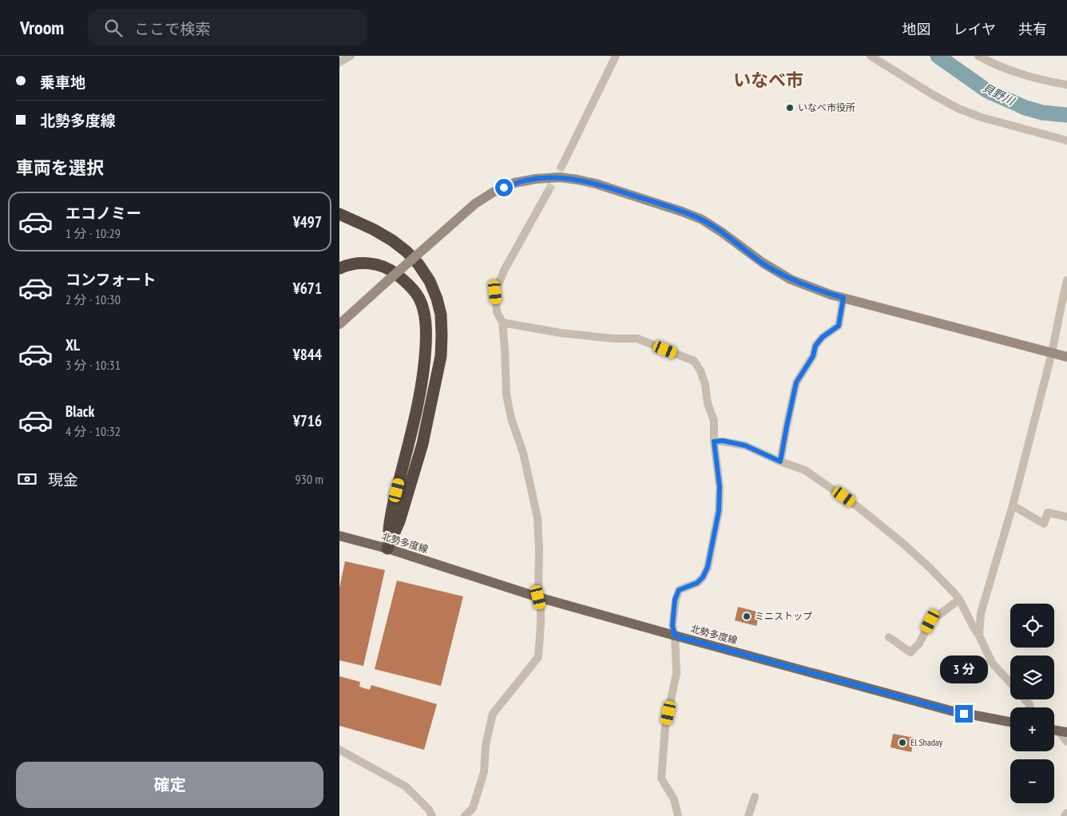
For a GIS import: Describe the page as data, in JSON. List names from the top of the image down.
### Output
{
  "streets": {
    "main road": ["北勢多度線"]
  },
  "districts": ["いなべ市"],
  "water": ["貝野川"],
  "places": ["いなべ市役所", "ミニストップ", "El Shaday"],
  "page": {
    "header": "Vroom",
    "search": "ここで検索",
    "nav": ["地図", "レイヤ", "共有"],
    "banner": ["乗車地", "北勢多度線"],
    "heading": "車両を選択",
    "list": [
      {
        "name": "エコノミー",
        "note": "1 分 · 10:29",
        "value": "¥497"
      },
      {
        "name": "コンフォート",
        "note": "2 分 · 10:30",
        "value": "¥671"
      },
      {
        "name": "XL",
        "note": "3 分 · 10:31",
        "value": "¥844"
      },
      {
        "name": "Black",
        "note": "4 分 · 10:32",
        "value": "¥716"
      }
    ],
    "pay": ["現金", "930 m"],
    "map_buttons": ["+", "−"],
    "bubble": "3 分",
    "buttons": "確定"
  }
}
